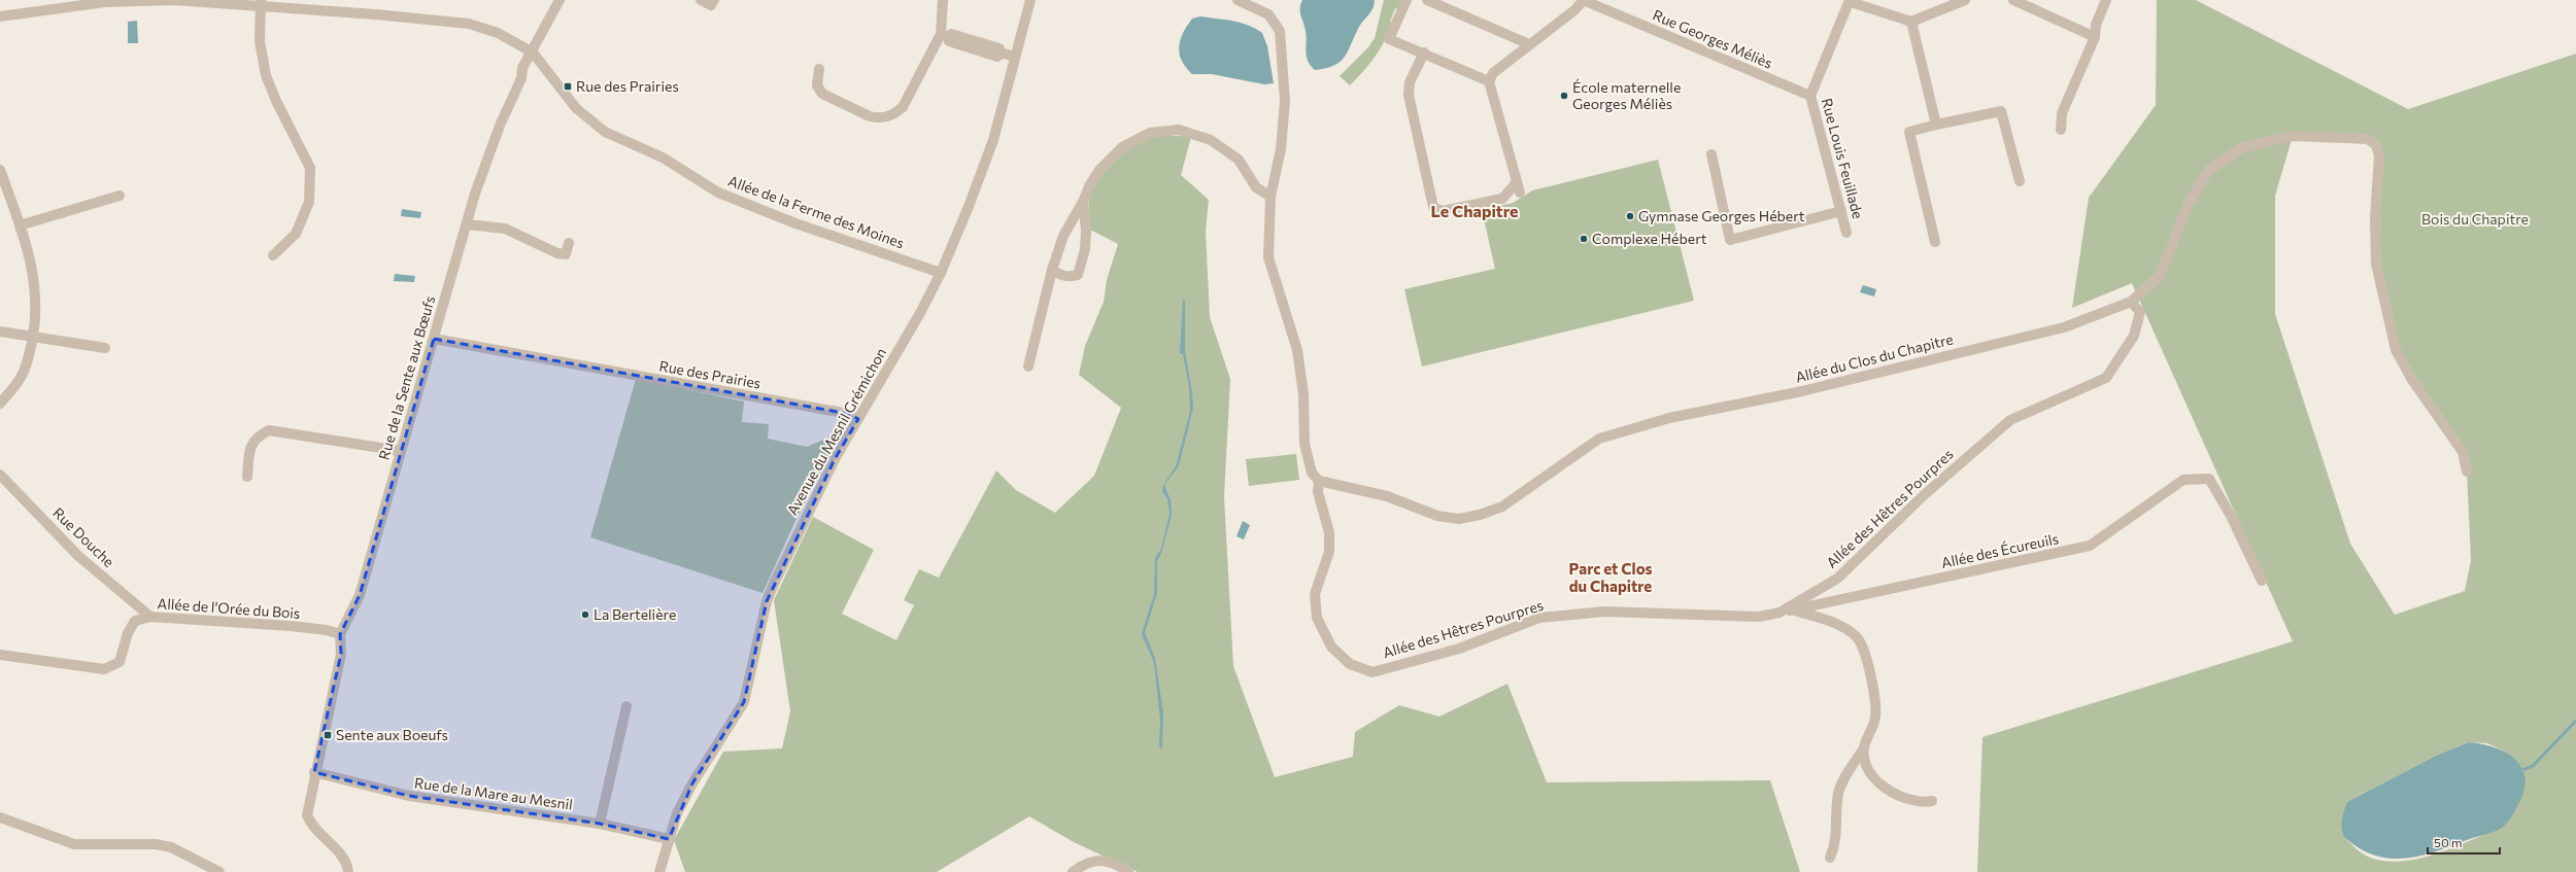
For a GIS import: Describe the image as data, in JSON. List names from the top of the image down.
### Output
{
  "streets": {
    "street": [
      "Rue Georges Méliès",
      "Rue Louis Feuillade",
      "Allée de la Ferme des Moines",
      "Allée du Clos du Chapitre",
      "Rue des Prairies",
      "Rue de la Sente aux Bœufs",
      "Avenue du Mesnil Grémichon",
      "Allée des Hêtres Pourpres",
      "Rue Douche",
      "Allée des Écureuils",
      "Allée de l'Orée du Bois",
      "Rue de la Mare au Mesnil"
    ]
  },
  "crossings": [
    ["Rue Georges Méliès", "Rue Louis Feuillade"],
    ["Allée de la Ferme des Moines", "Rue de la Sente aux Bœufs"],
    ["Allée de la Ferme des Moines", "Avenue du Mesnil Grémichon"],
    ["Allée du Clos du Chapitre", "Allée des Hêtres Pourpres"],
    ["Rue des Prairies", "Rue de la Sente aux Bœufs"],
    ["Rue des Prairies", "Avenue du Mesnil Grémichon"],
    ["Rue de la Sente aux Bœufs", "Allée de l'Orée du Bois"],
    ["Rue de la Sente aux Bœufs", "Rue de la Mare au Mesnil"],
    ["Avenue du Mesnil Grémichon", "Rue de la Mare au Mesnil"],
    ["Allée des Hêtres Pourpres", "Allée des Écureuils"],
    ["Rue Douche", "Allée de l'Orée du Bois"]
  ],
  "districts": ["Le Chapitre", "Parc et Clos du Chapitre"],
  "parks": ["Bois du Chapitre"],
  "places": {
    "transit": ["Rue des Prairies", "Sente aux Boeufs"],
    "other": [
      "École maternelle Georges Méliès",
      "Gymnase Georges Hébert",
      "Complexe Hébert",
      "La Bertelière"
    ]
  },
  "scale_bar": "50 m"
}
